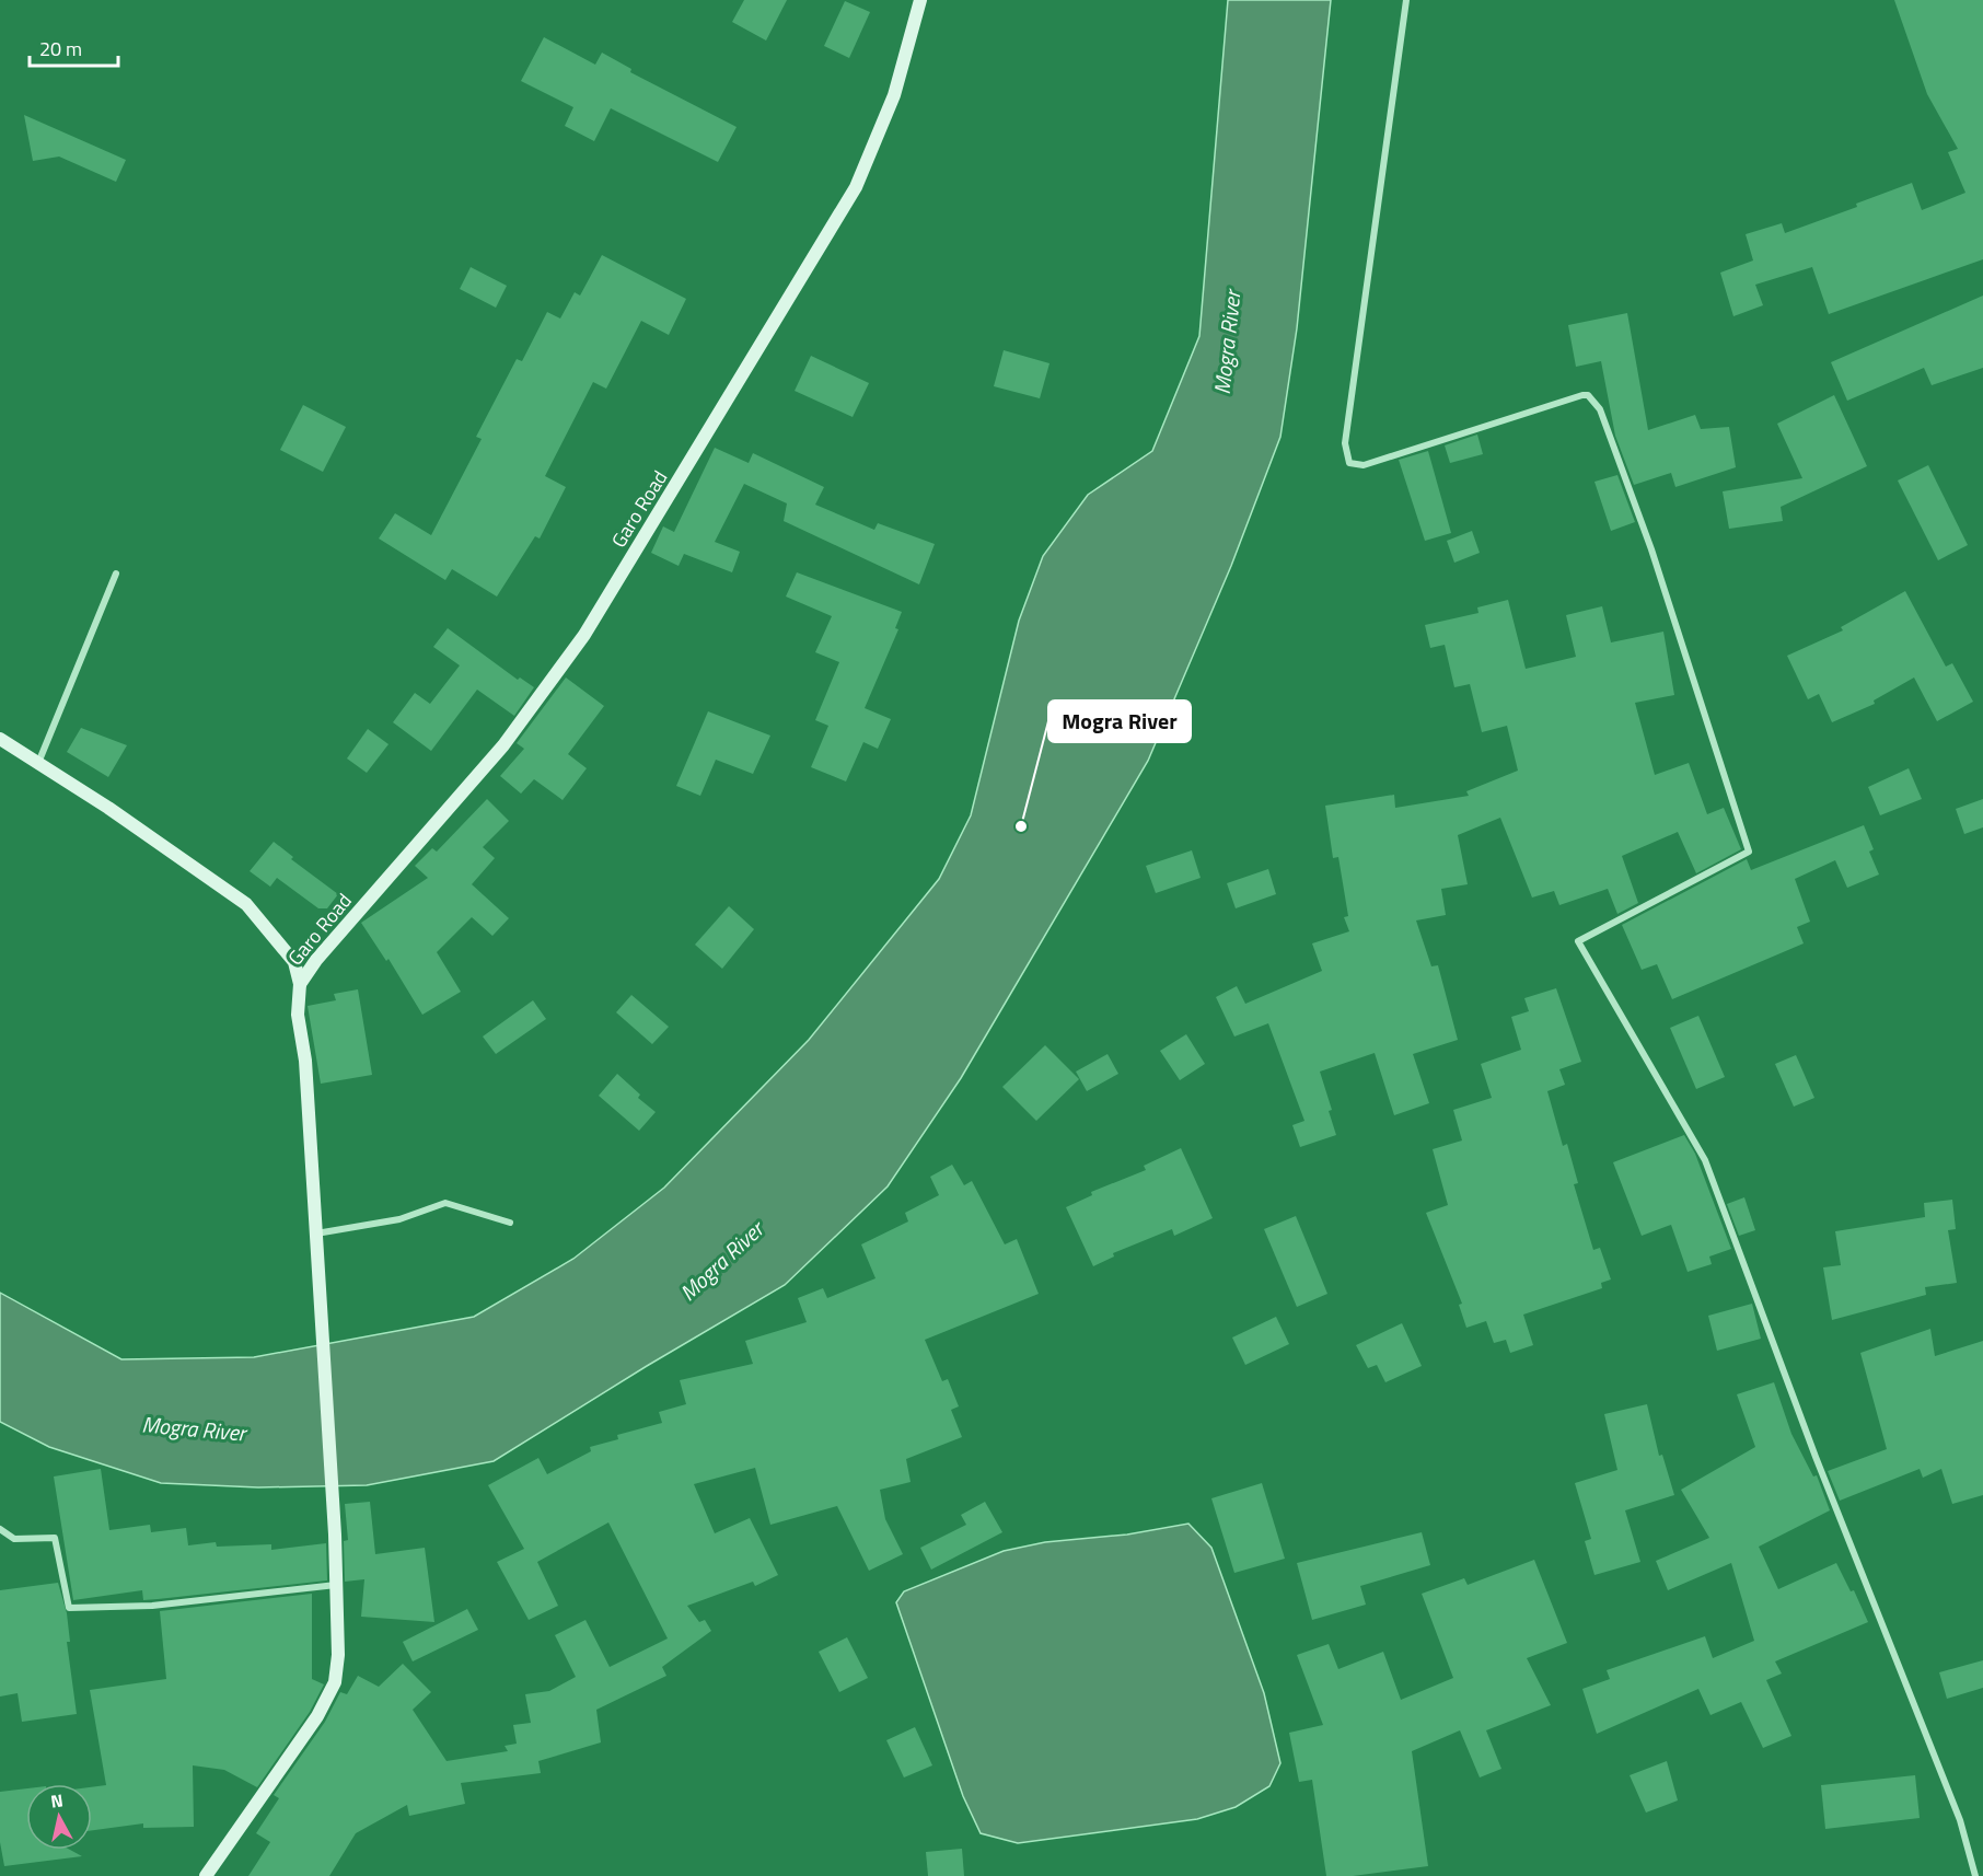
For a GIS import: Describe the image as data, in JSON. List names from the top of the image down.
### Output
{
  "streets": {
    "street": ["Garo Road"]
  },
  "water": ["Mogra River"],
  "places": ["Mogra River"],
  "scale_bar": "20 m",
  "north": "top"
}
